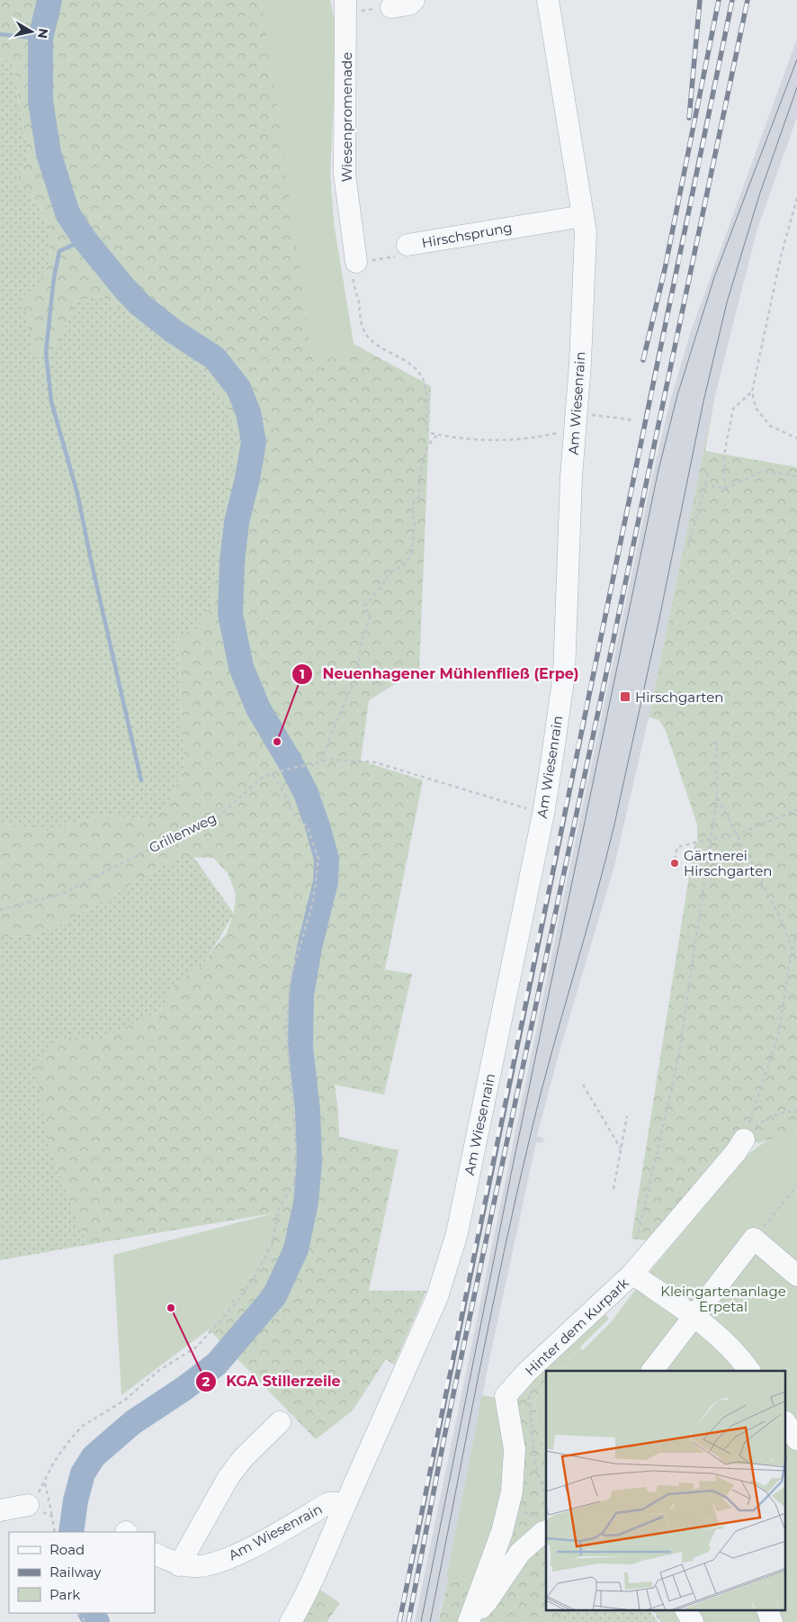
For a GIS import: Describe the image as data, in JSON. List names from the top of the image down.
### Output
{
  "streets": {
    "street": [
      "Wiesenpromenade",
      "Hirschsprung",
      "Am Wiesenrain",
      "Hinter dem Kurpark"
    ],
    "path": ["Grillenweg"]
  },
  "crossings": [
    ["Wiesenpromenade", "Hirschsprung"],
    ["Hirschsprung", "Am Wiesenrain"],
    ["Am Wiesenrain", "Grillenweg"]
  ],
  "parks": ["Kleingartenanlage Erpetal"],
  "places": {
    "transit": ["Hirschgarten"],
    "other": ["Neuenhagener Mühlenfließ (Erpe)", "Gärtnerei Hirschgarten", "KGA Stillerzeile"]
  },
  "legend": ["Road", "Railway", "Park"],
  "north": "right"
}
